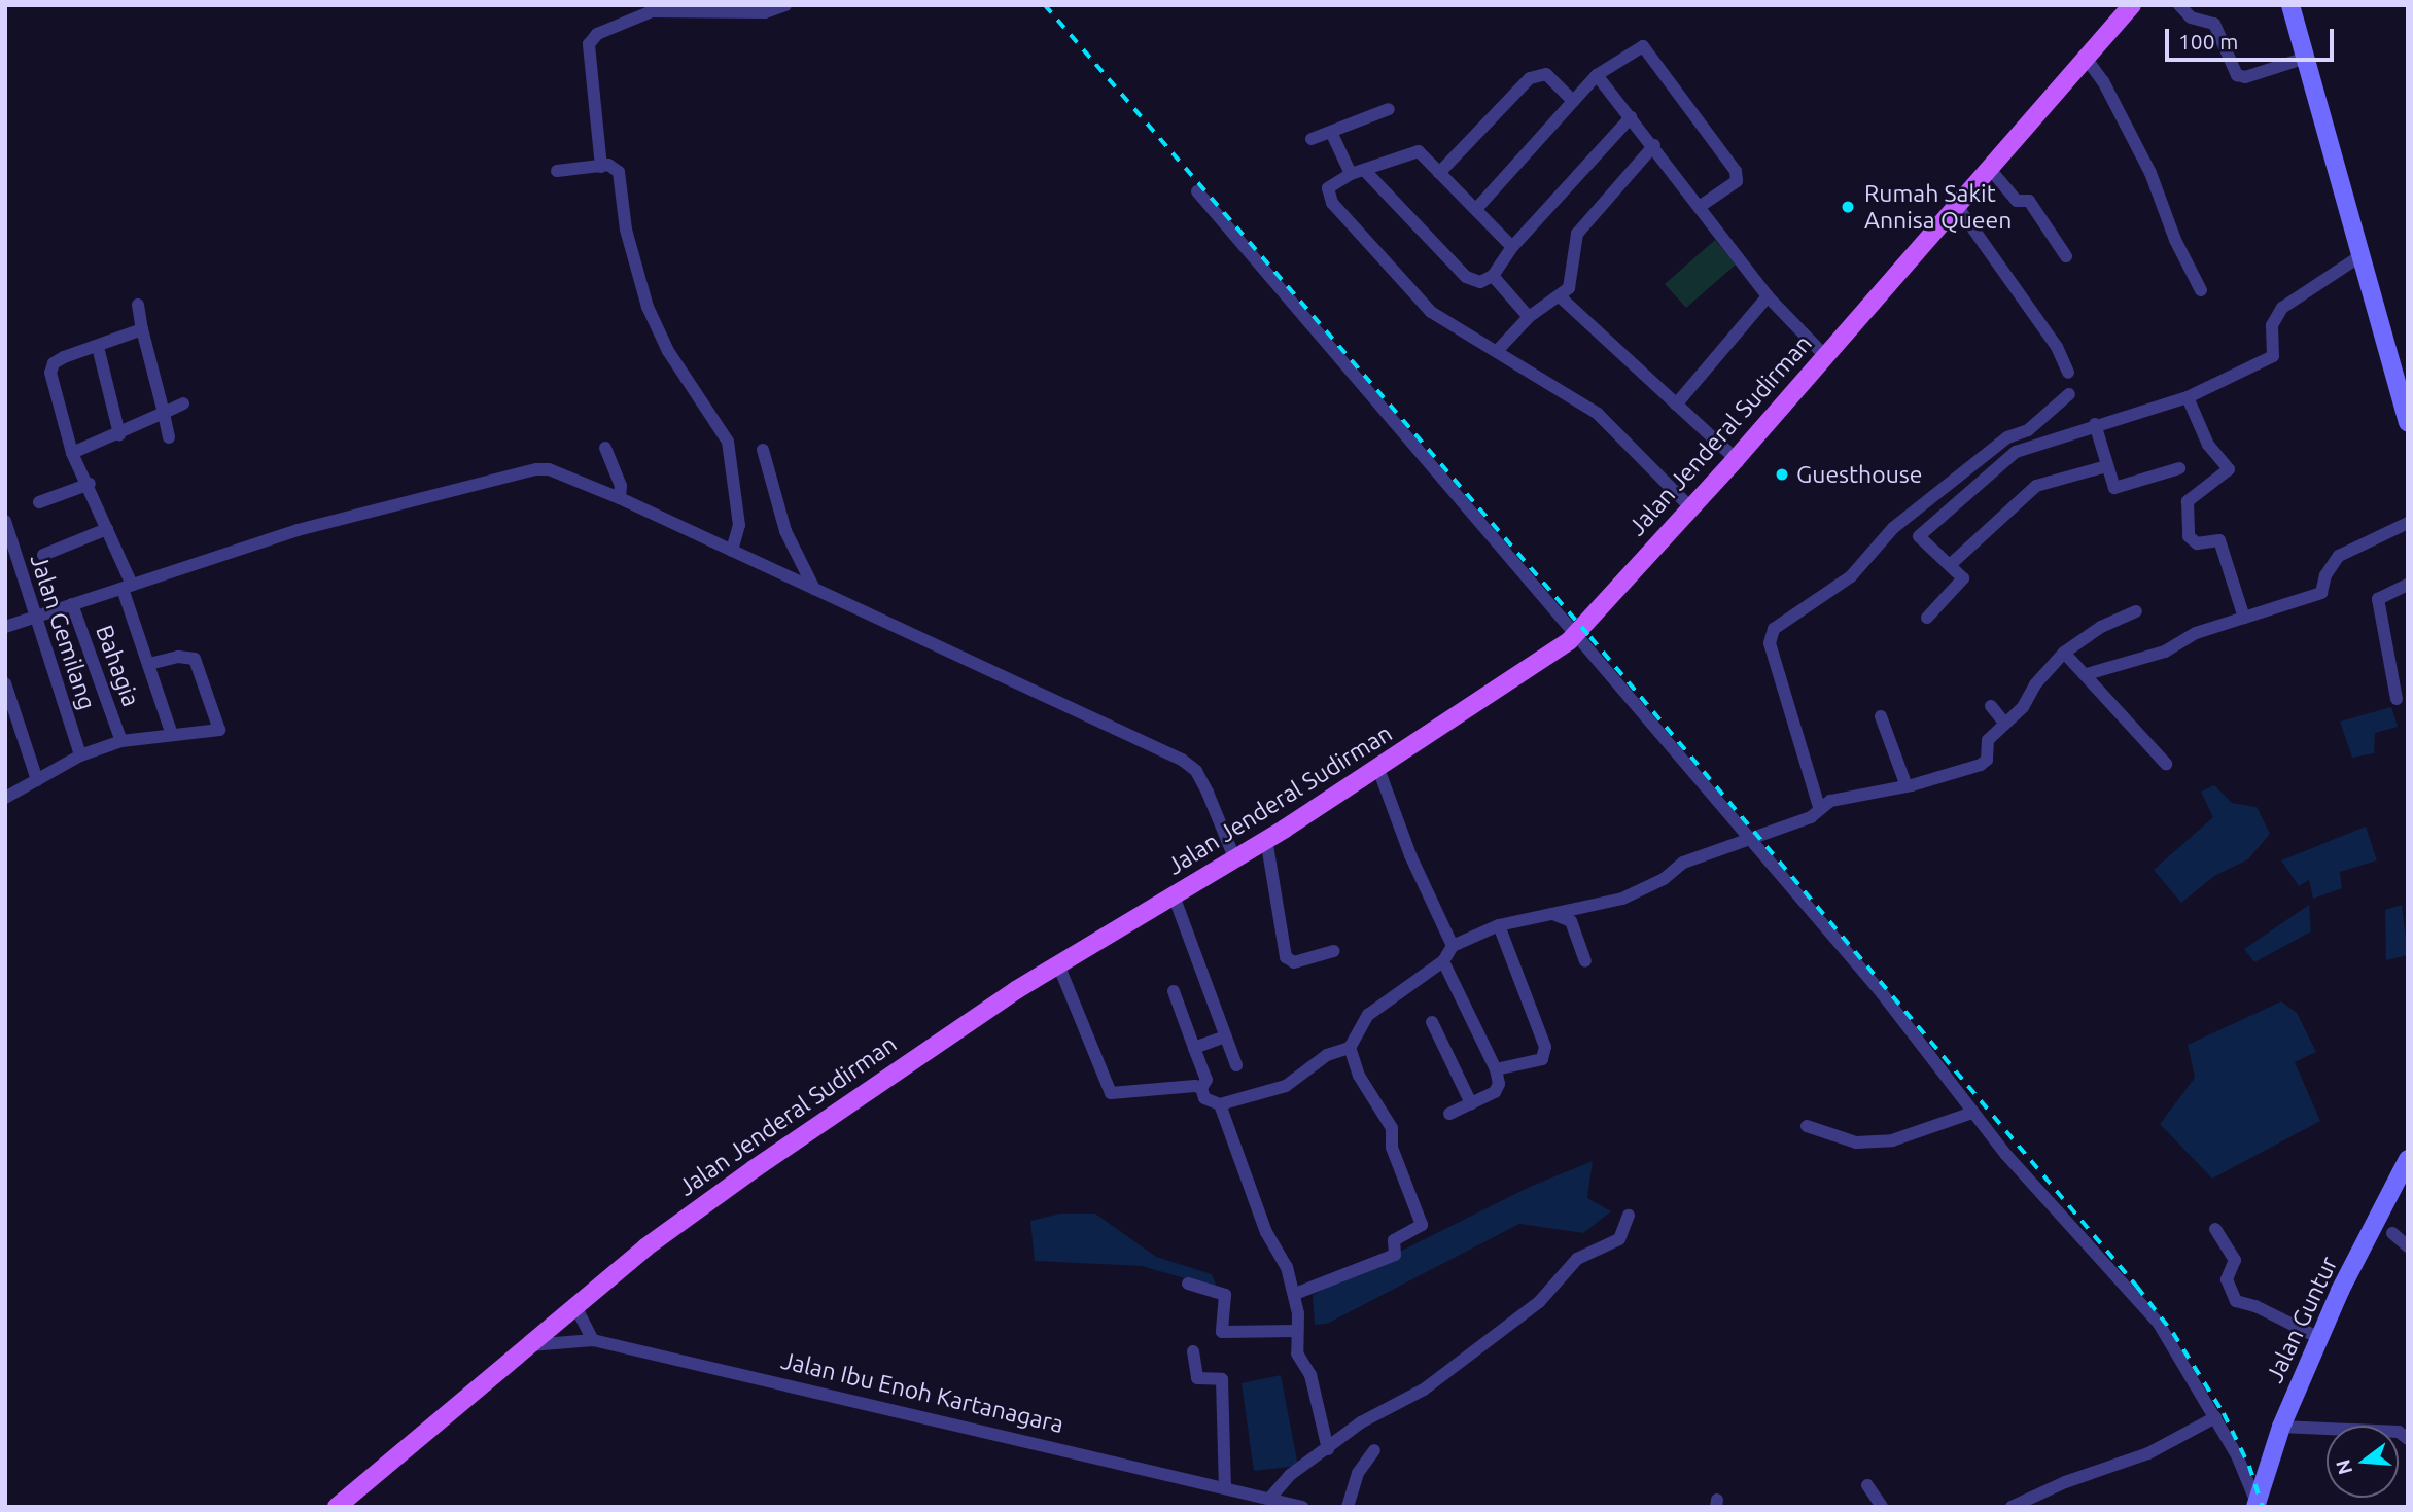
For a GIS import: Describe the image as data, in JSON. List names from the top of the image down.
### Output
{
  "streets": {
    "main road": ["Jalan Jenderal Sudirman", "Jalan Guntur"],
    "street": ["Jalan Gemilang", "Bahagia", "Jalan Ibu Enoh Kartanagara"]
  },
  "crossings": [
    ["Jalan Jenderal Sudirman", "Jalan Ibu Enoh Kartanagara"]
  ],
  "places": ["Rumah Sakit Annisa Queen", "Guesthouse"],
  "scale_bar": "100 m",
  "north": "left"
}
